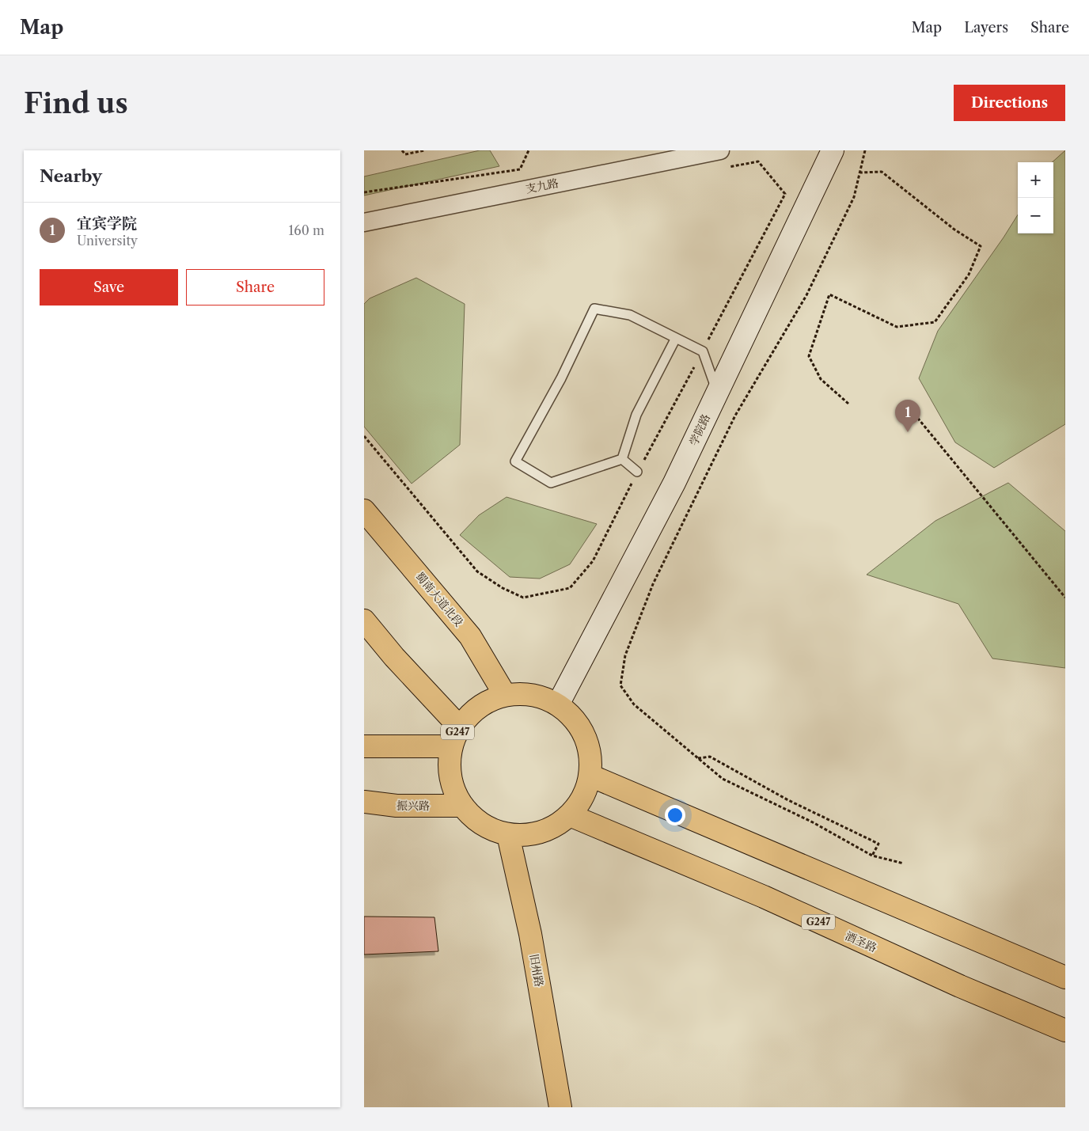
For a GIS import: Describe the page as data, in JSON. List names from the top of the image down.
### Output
{
  "streets": {
    "main road": [
      "学院路",
      "蜀南大道北段",
      "G247",
      "振兴路",
      "酒圣路",
      "旧州路"
    ],
    "street": ["支九路"]
  },
  "crossings": [
    ["学院路", "蜀南大道北段"],
    ["学院路", "G247"],
    ["学院路", "振兴路"],
    ["学院路", "酒圣路"],
    ["学院路", "旧州路"],
    ["蜀南大道北段", "G247"],
    ["蜀南大道北段", "振兴路"],
    ["蜀南大道北段", "酒圣路"],
    ["蜀南大道北段", "旧州路"],
    ["G247", "振兴路"],
    ["G247", "酒圣路"],
    ["G247", "旧州路"],
    ["振兴路", "酒圣路"],
    ["振兴路", "旧州路"],
    ["酒圣路", "旧州路"]
  ],
  "page": {
    "header": "Map",
    "nav": ["Map", "Layers", "Share"],
    "buttons": [
      "Directions",
      ["Save", "Share"]
    ],
    "title": "Find us",
    "heading": "Nearby",
    "map_buttons": ["+", "−"],
    "list": [
      {
        "mark": "1",
        "name": "宜宾学院",
        "note": "University",
        "value": "160 m"
      }
    ],
    "pins": "1"
  }
}
